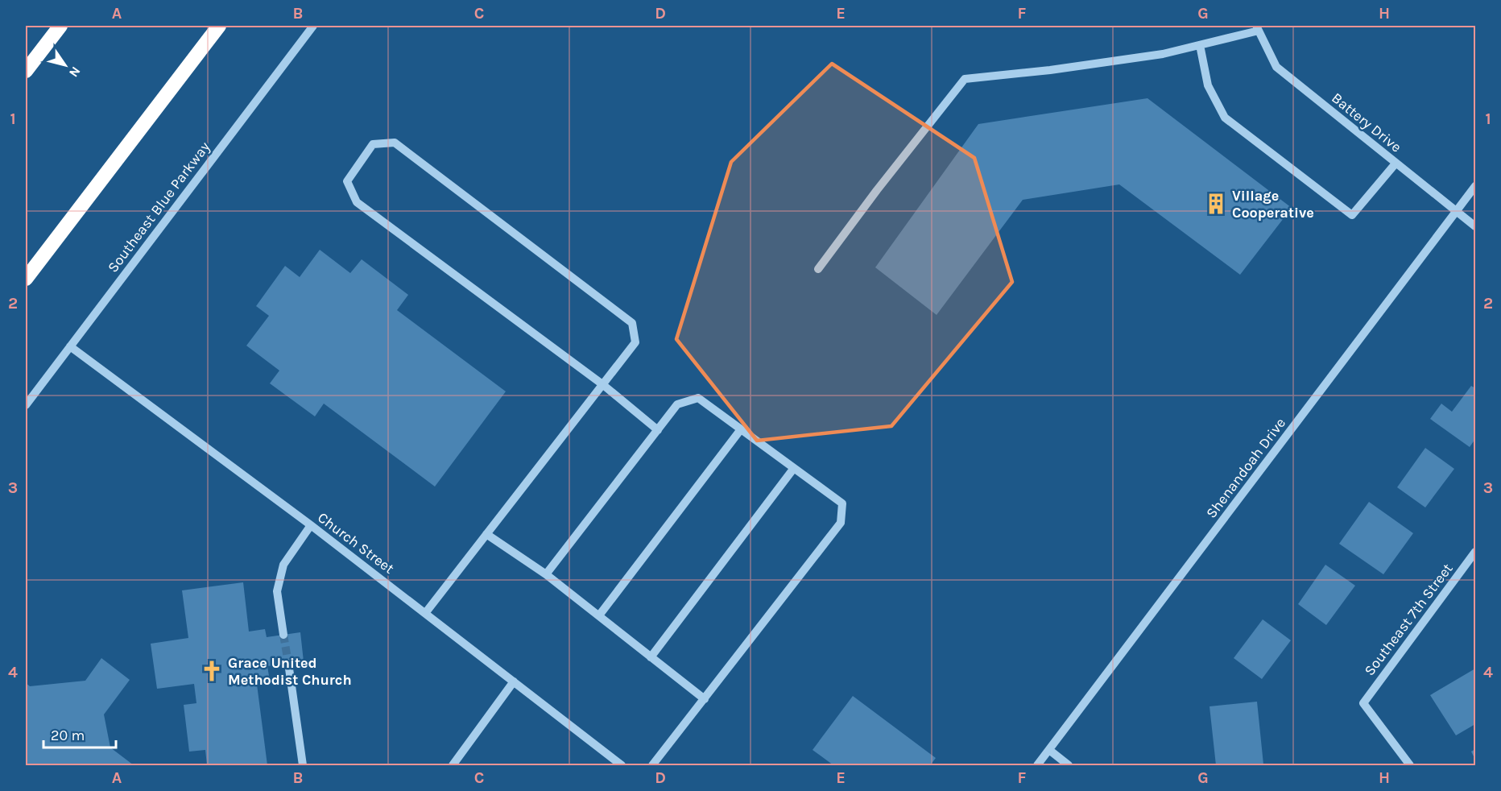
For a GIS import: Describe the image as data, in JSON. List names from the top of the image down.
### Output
{
  "streets": {
    "street": [
      "Battery Drive",
      "Southeast Blue Parkway",
      "Shenandoah Drive",
      "Church Street",
      "Southeast 7th Street"
    ]
  },
  "crossings": [
    ["Battery Drive", "Shenandoah Drive"],
    ["Southeast Blue Parkway", "Church Street"]
  ],
  "places": {
    "building": ["Village Cooperative"],
    "church": ["Grace United Methodist Church"]
  },
  "scale_bar": "20 m",
  "north": "bottom right",
  "grid": {
    "columns": [
      "A",
      "B",
      "C",
      "D",
      "E",
      "F",
      "G",
      "H"
    ],
    "rows": [
      "1",
      "2",
      "3",
      "4"
    ]
  }
}
